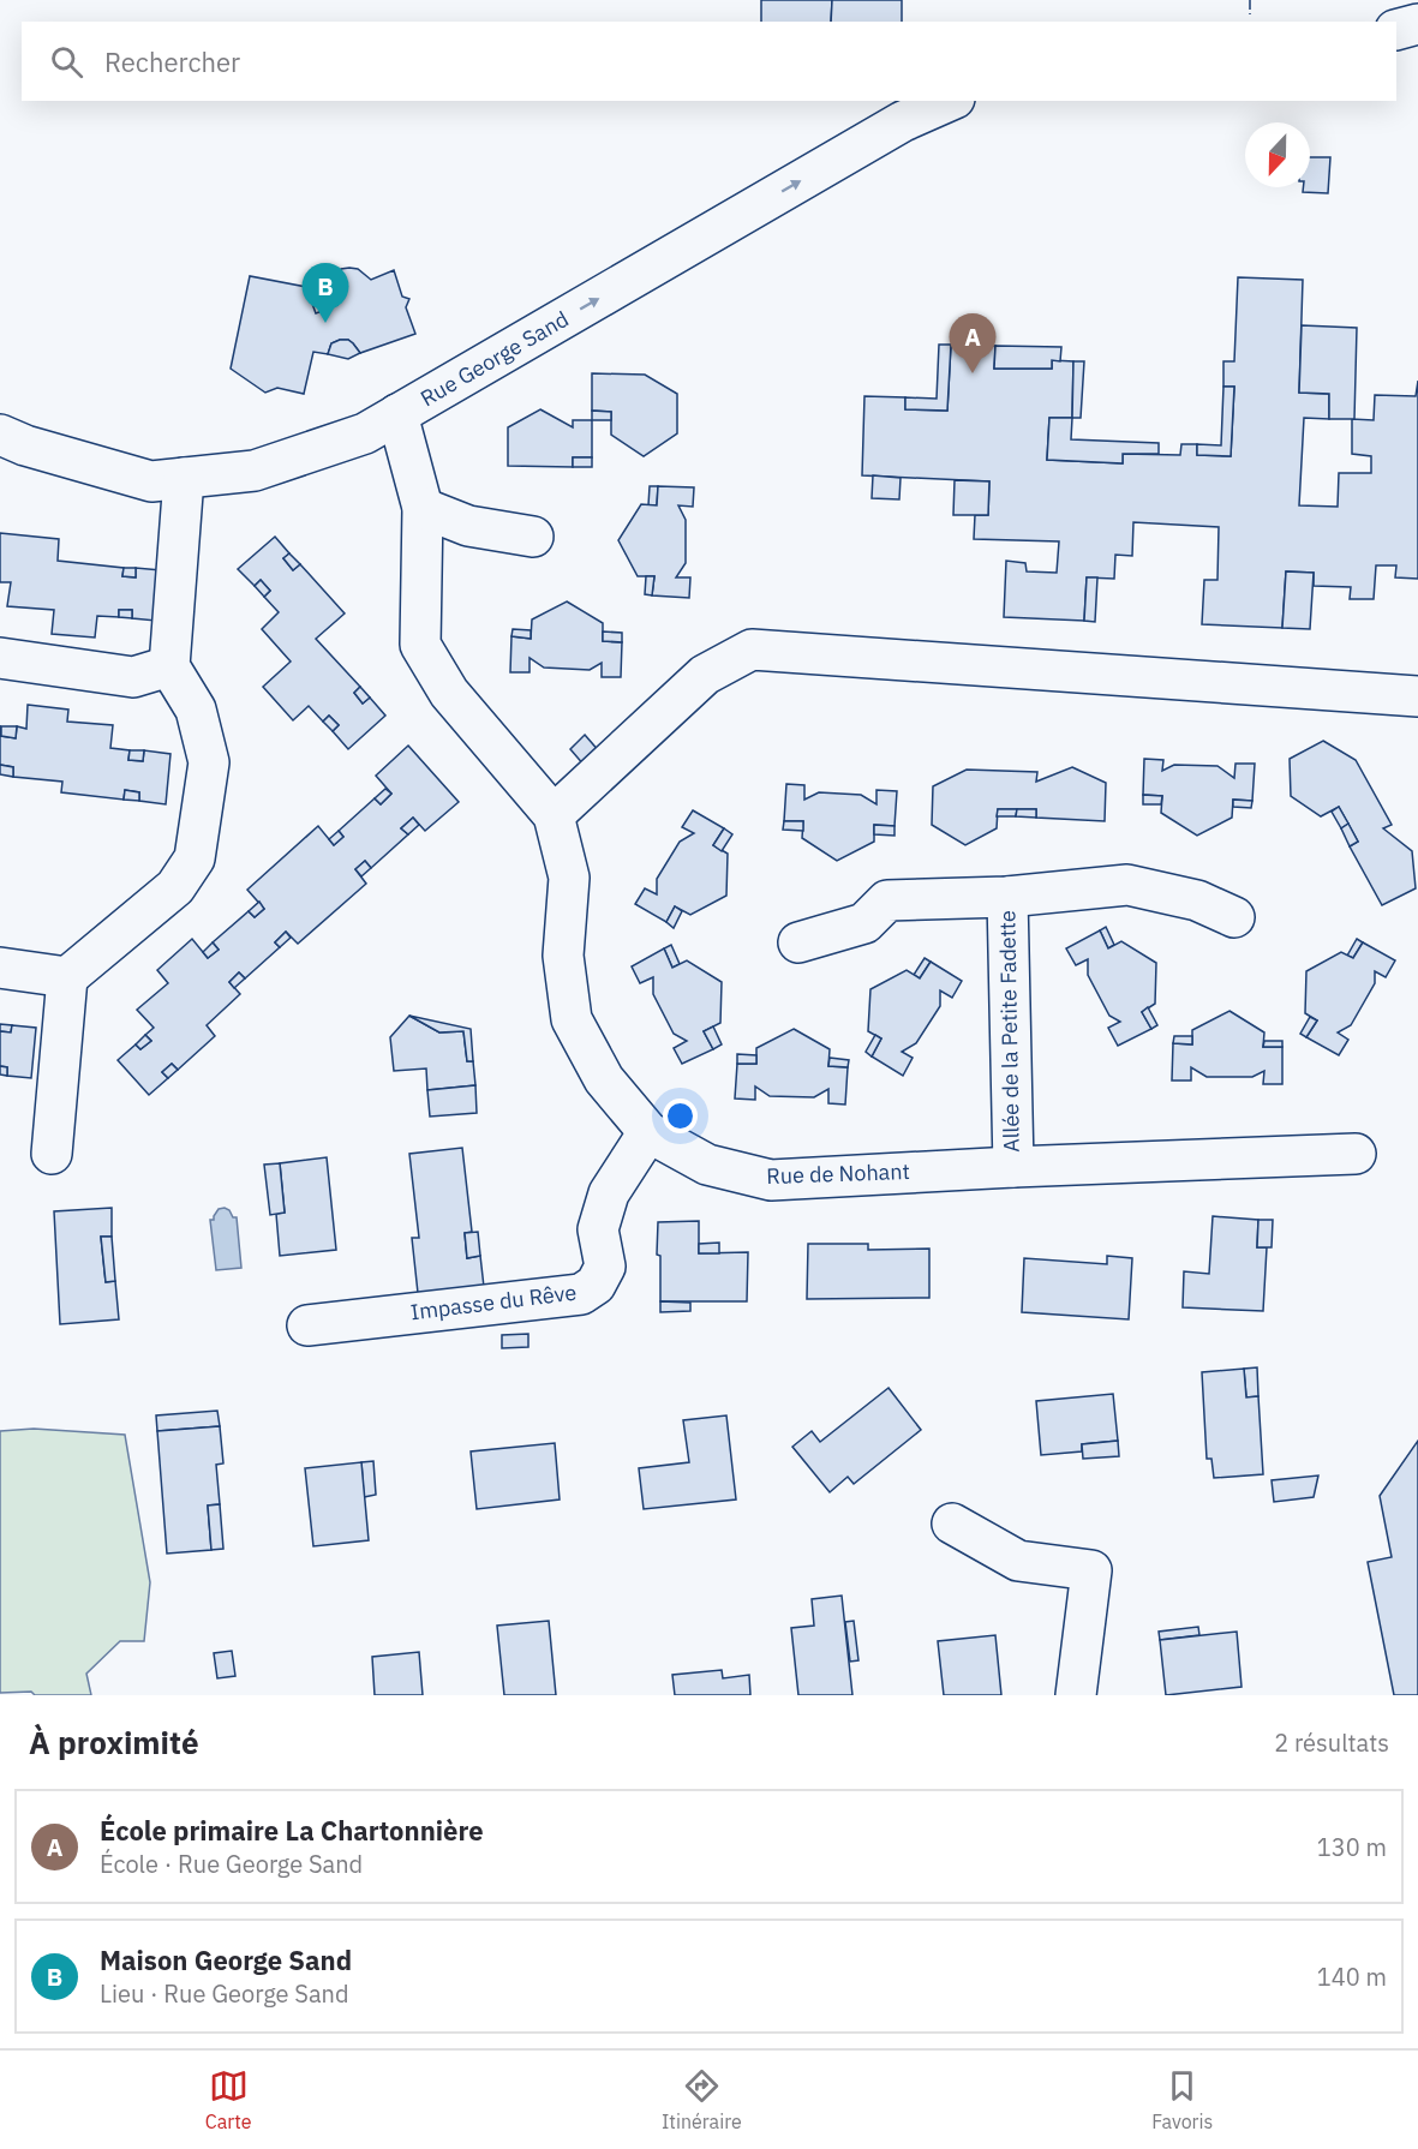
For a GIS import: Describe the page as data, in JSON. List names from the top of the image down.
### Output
{
  "streets": {
    "street": [
      "Rue George Sand",
      "Allée de la Petite Fadette",
      "Rue de Nohant",
      "Impasse du Rêve"
    ]
  },
  "crossings": [
    ["Rue George Sand", "Rue de Nohant"],
    ["Allée de la Petite Fadette", "Rue de Nohant"],
    ["Rue de Nohant", "Impasse du Rêve"]
  ],
  "one_way": ["Rue George Sand"],
  "north": "bottom",
  "page": {
    "search": "Rechercher",
    "pins": ["B", "A"],
    "heading": ["À proximité", "2 résultats"],
    "list": [
      {
        "mark": "A",
        "name": "École primaire La Chartonnière",
        "note": "École · Rue George Sand",
        "value": "130 m"
      },
      {
        "mark": "B",
        "name": "Maison George Sand",
        "note": "Lieu · Rue George Sand",
        "value": "140 m"
      }
    ],
    "nav": ["Carte", "Itinéraire", "Favoris"]
  }
}
